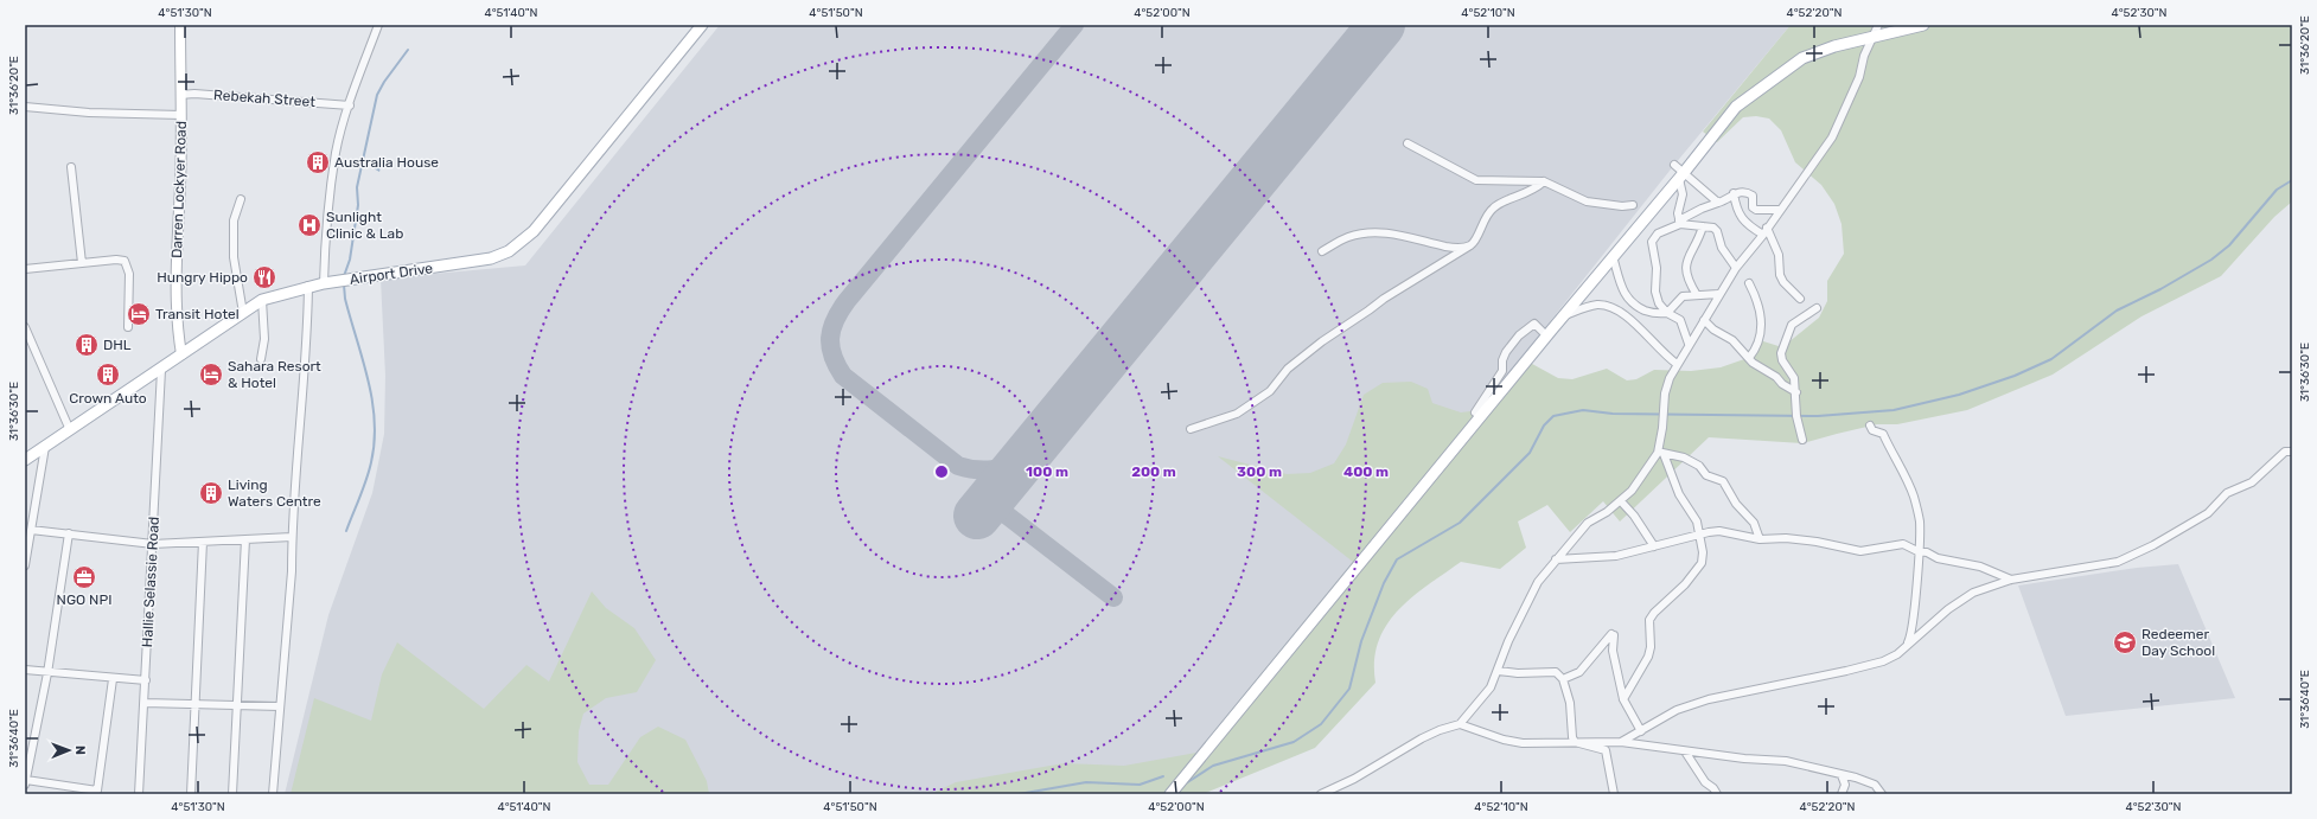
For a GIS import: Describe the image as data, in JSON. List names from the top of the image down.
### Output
{
  "streets": {
    "main road": ["Airport Drive"],
    "street": ["Rebekah Street", "Darren Lockyer Road", "Hallie Selassie Road"]
  },
  "crossings": [
    ["Rebekah Street", "Darren Lockyer Road"],
    ["Darren Lockyer Road", "Airport Drive"],
    ["Airport Drive", "Hallie Selassie Road"]
  ],
  "places": {
    "building": [
      "Australia House",
      "DHL",
      "Crown Auto",
      "Living Waters Centre"
    ],
    "hospital": ["Sunlight Clinic & Lab"],
    "restaurant": ["Hungry Hippo"],
    "hotel": ["Transit Hotel", "Sahara Resort & Hotel"],
    "office": ["NGO NPI"],
    "school or university": ["Redeemer Day School"]
  },
  "north": "right",
  "coordinates": [
    "4°51'30\"N",
    "4°51'40\"N",
    "4°51'50\"N",
    "4°52'00\"N",
    "4°52'10\"N",
    "4°52'20\"N",
    "4°52'30\"N",
    "31°36'20\"E",
    "31°36'30\"E",
    "31°36'40\"E"
  ],
  "rings": [
    "100 m",
    "200 m",
    "300 m",
    "400 m"
  ]
}
